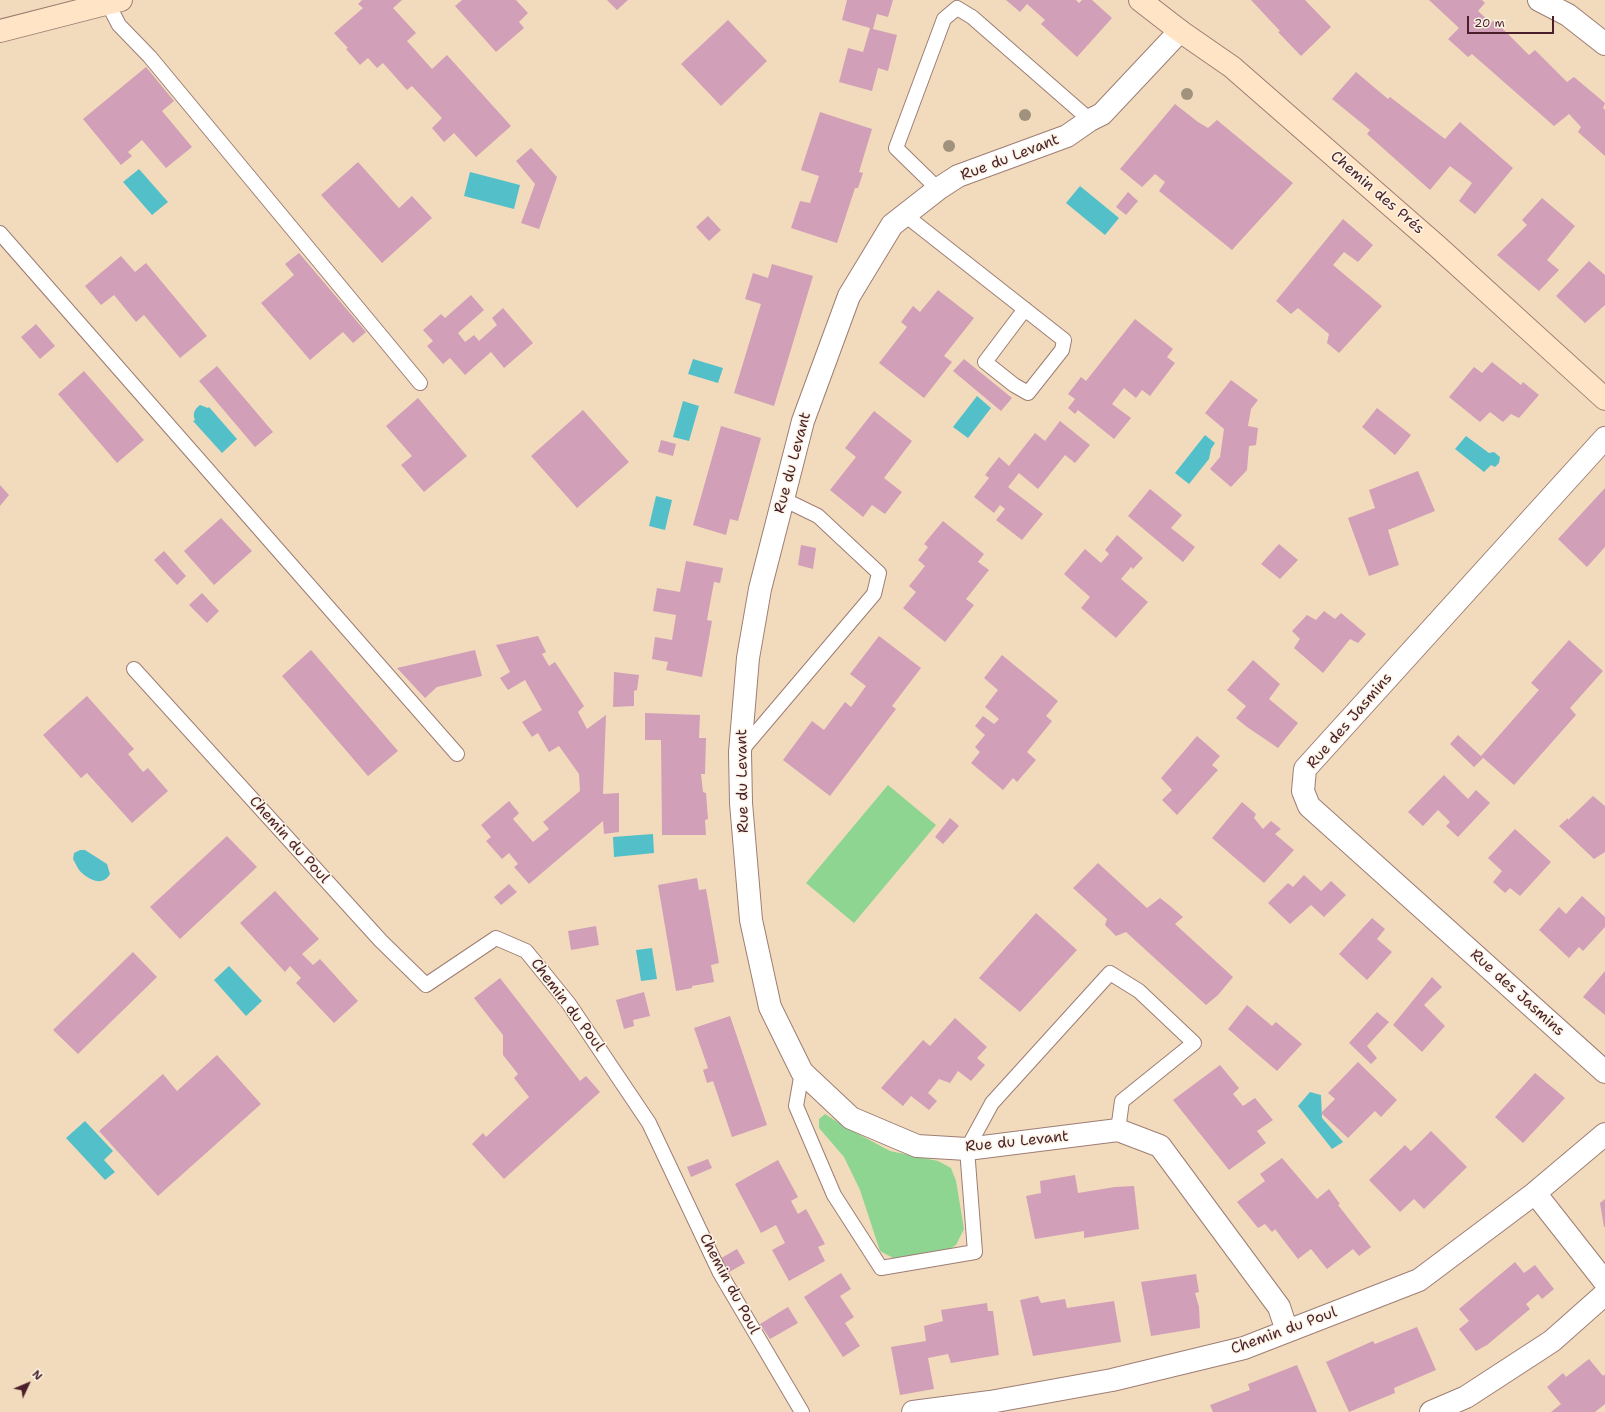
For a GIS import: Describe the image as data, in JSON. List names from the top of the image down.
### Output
{
  "streets": {
    "street": [
      "Rue du Levant",
      "Chemin des Prés",
      "Rue des Jasmins",
      "Chemin du Poul"
    ]
  },
  "crossings": [
    ["Rue du Levant", "Chemin des Prés"],
    ["Rue du Levant", "Chemin du Poul"]
  ],
  "scale_bar": "20 m",
  "north": "top right"
}
